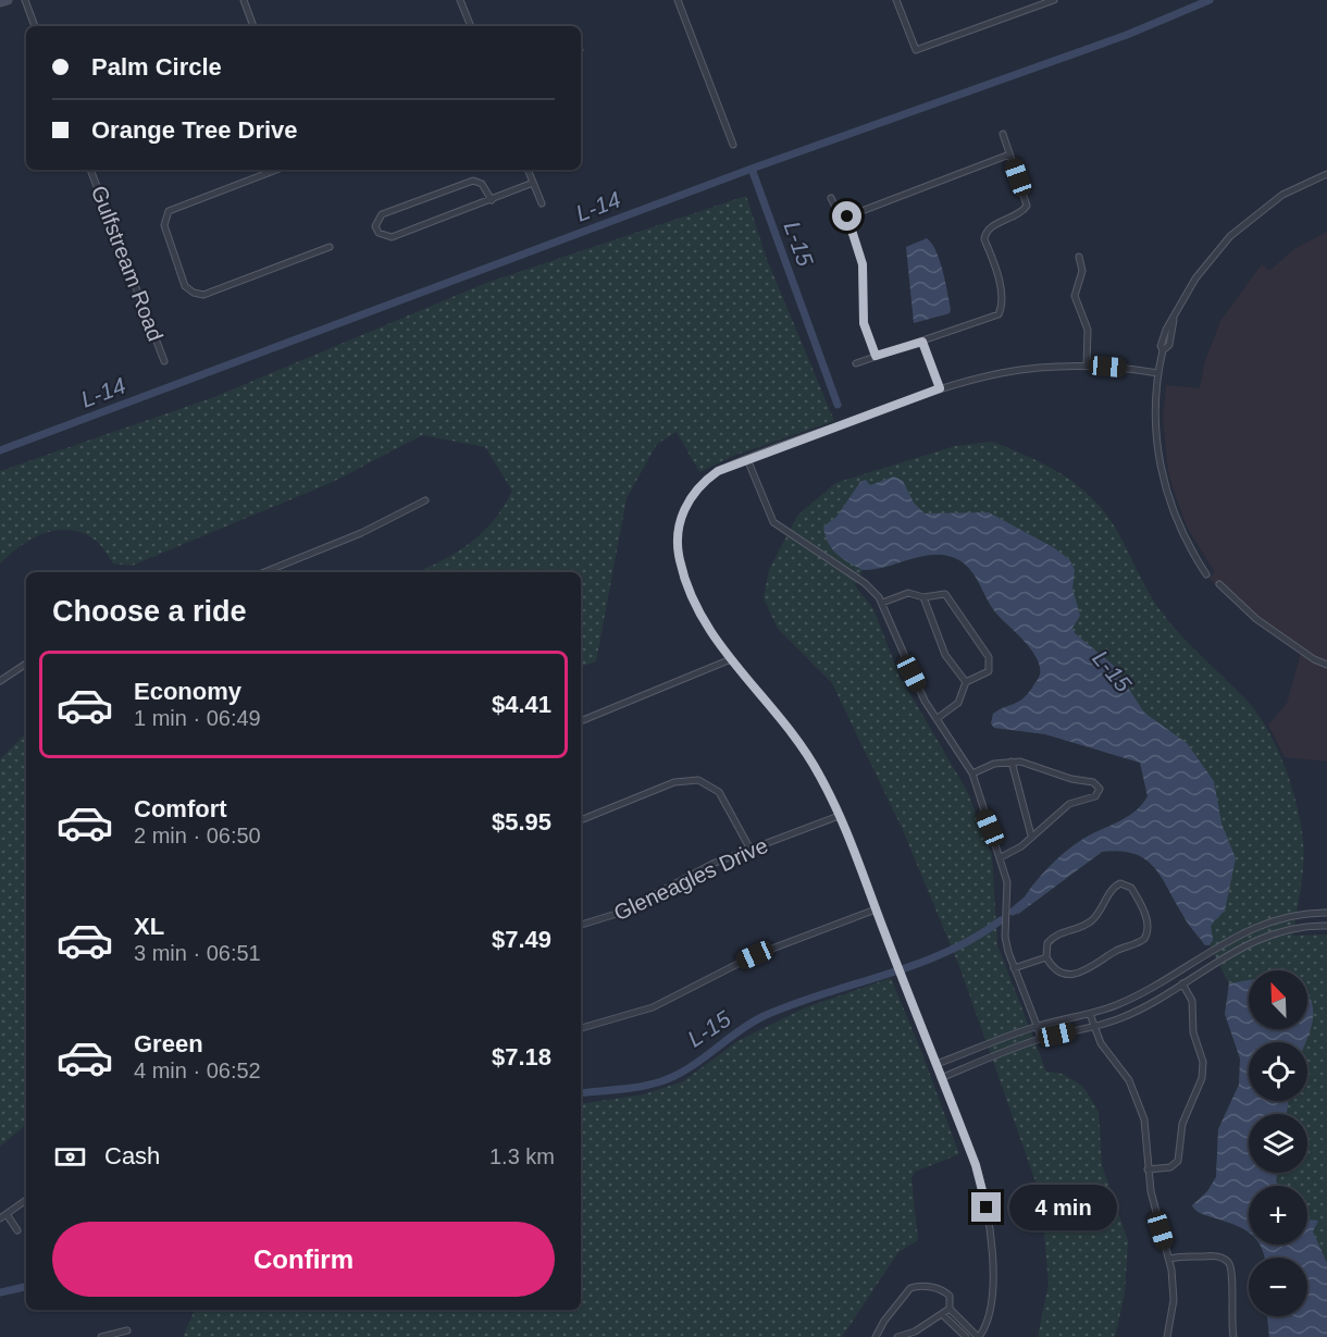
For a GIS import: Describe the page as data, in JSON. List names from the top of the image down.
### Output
{
  "streets": {
    "street": ["Gulfstream Road", "Gleneagles Drive"]
  },
  "water": ["L-14", "L-15"],
  "north": "top left",
  "page": {
    "banner": ["Palm Circle", "Orange Tree Drive"],
    "heading": "Choose a ride",
    "list": [
      {
        "name": "Economy",
        "note": "1 min · 06:49",
        "value": "$4.41"
      },
      {
        "name": "Comfort",
        "note": "2 min · 06:50",
        "value": "$5.95"
      },
      {
        "name": "XL",
        "note": "3 min · 06:51",
        "value": "$7.49"
      },
      {
        "name": "Green",
        "note": "4 min · 06:52",
        "value": "$7.18"
      }
    ],
    "map_buttons": ["+", "−"],
    "pay": ["Cash", "1.3 km"],
    "bubble": "4 min",
    "buttons": "Confirm"
  }
}
